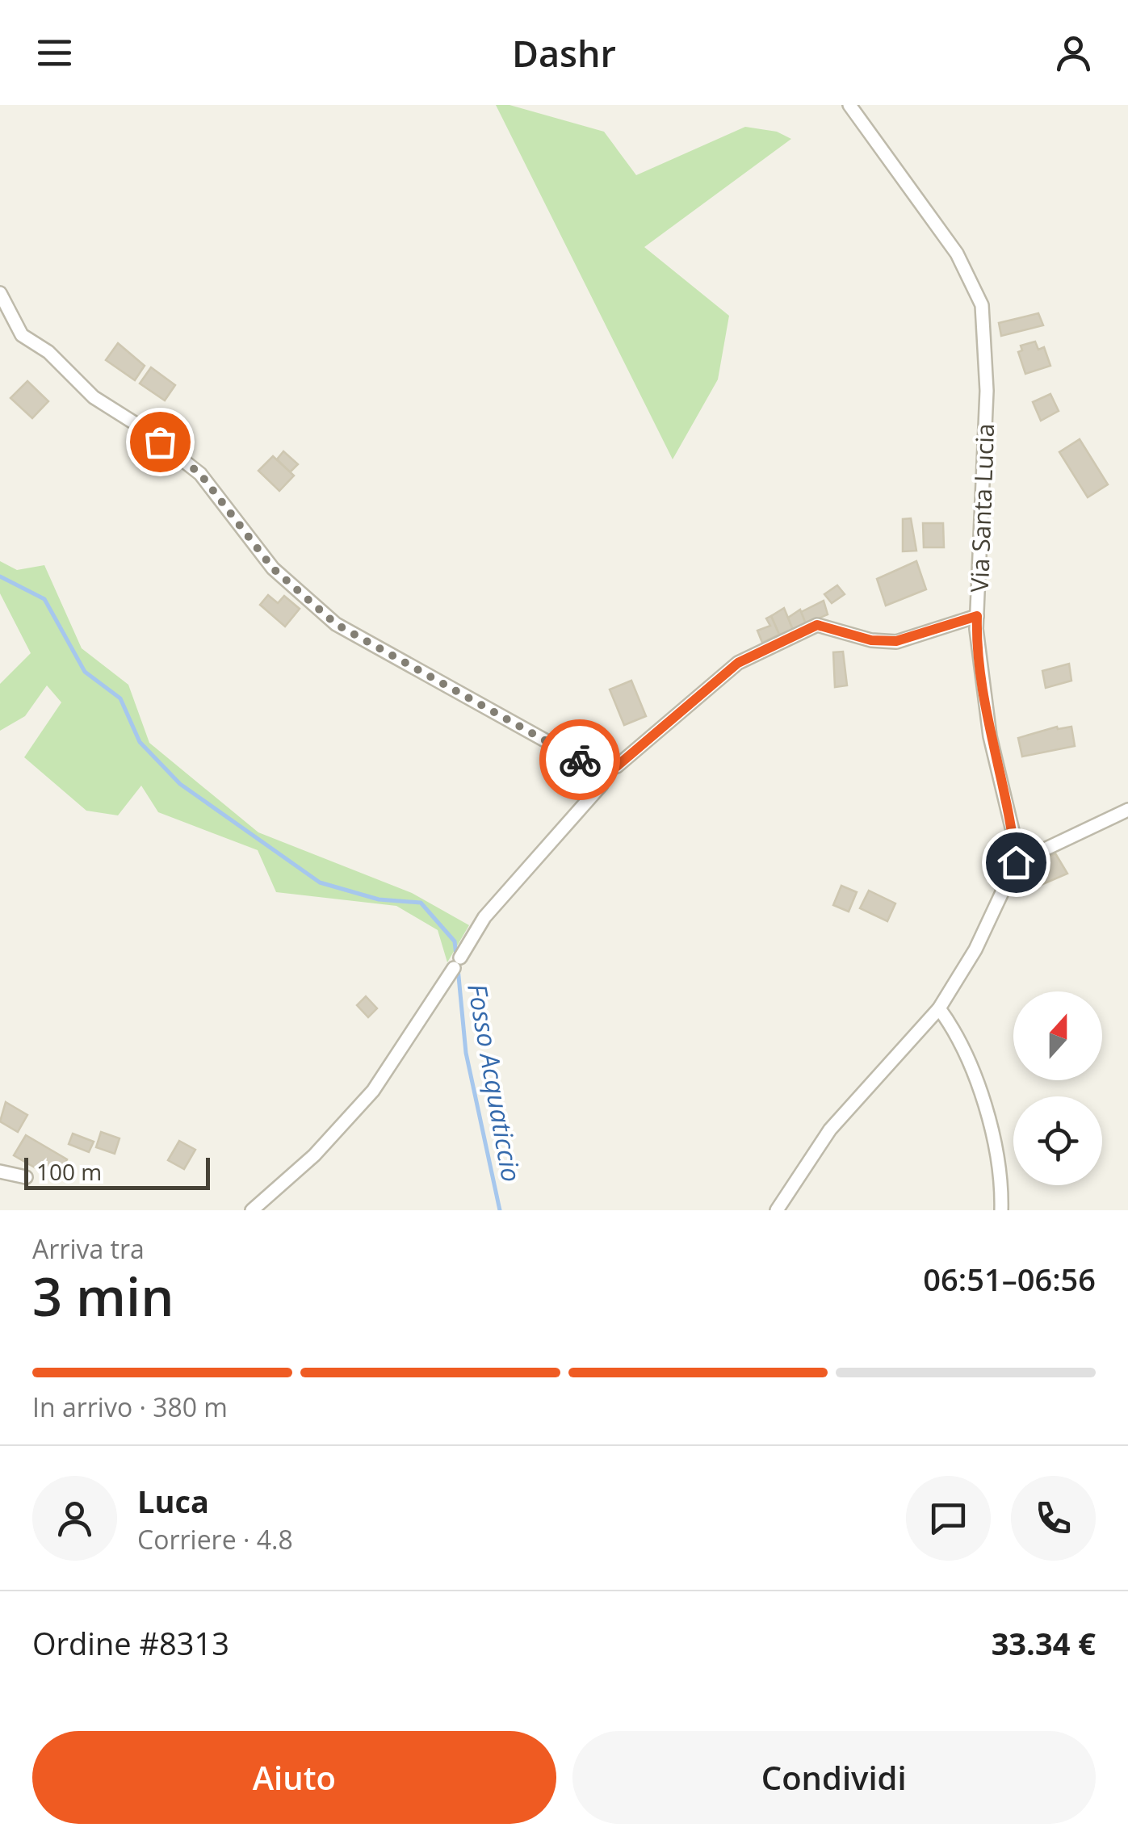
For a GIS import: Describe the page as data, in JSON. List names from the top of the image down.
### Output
{
  "streets": {
    "street": ["Via Santa Lucia"]
  },
  "water": ["Fosso Acquaticcio"],
  "scale_bar": "100 m",
  "north": "top",
  "page": {
    "header": "Dashr",
    "scale": "100 m",
    "heading": ["3 min", "Arriva tra", "06:51–06:56"],
    "panel": [
      "Luca",
      "Corriere · 4.8",
      "Ordine #8313",
      "33.34 €"
    ],
    "bar": "In arrivo · 380 m",
    "buttons": ["Aiuto", "Condividi"]
  }
}
